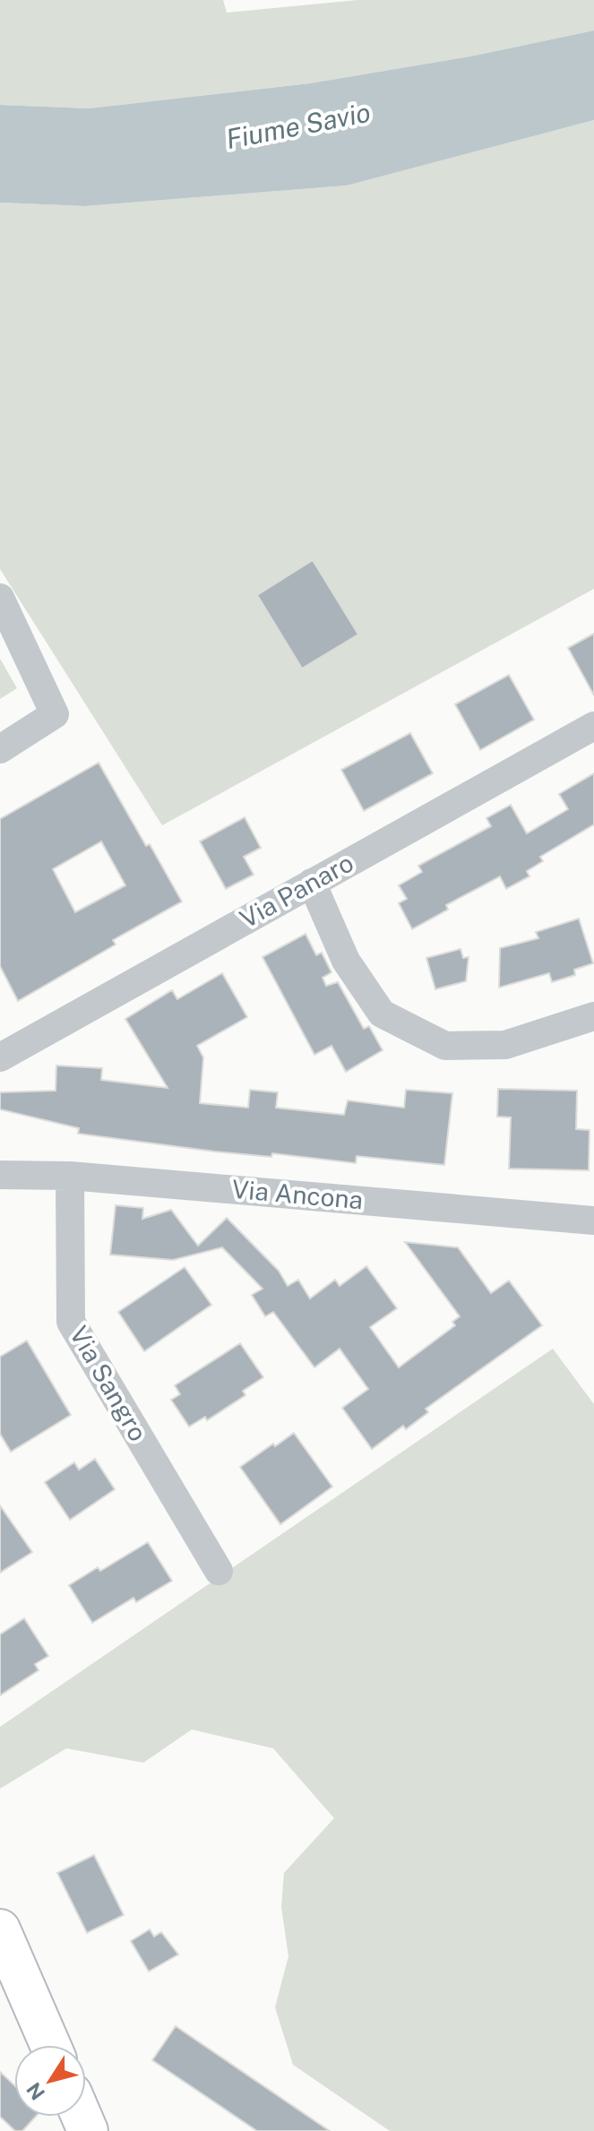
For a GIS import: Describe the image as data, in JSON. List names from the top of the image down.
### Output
{
  "streets": {
    "street": ["Via Panaro", "Via Ancona", "Via Sangro"]
  },
  "crossings": [
    ["Via Ancona", "Via Sangro"]
  ],
  "water": ["Fiume Savio"],
  "north": "bottom left"
}
